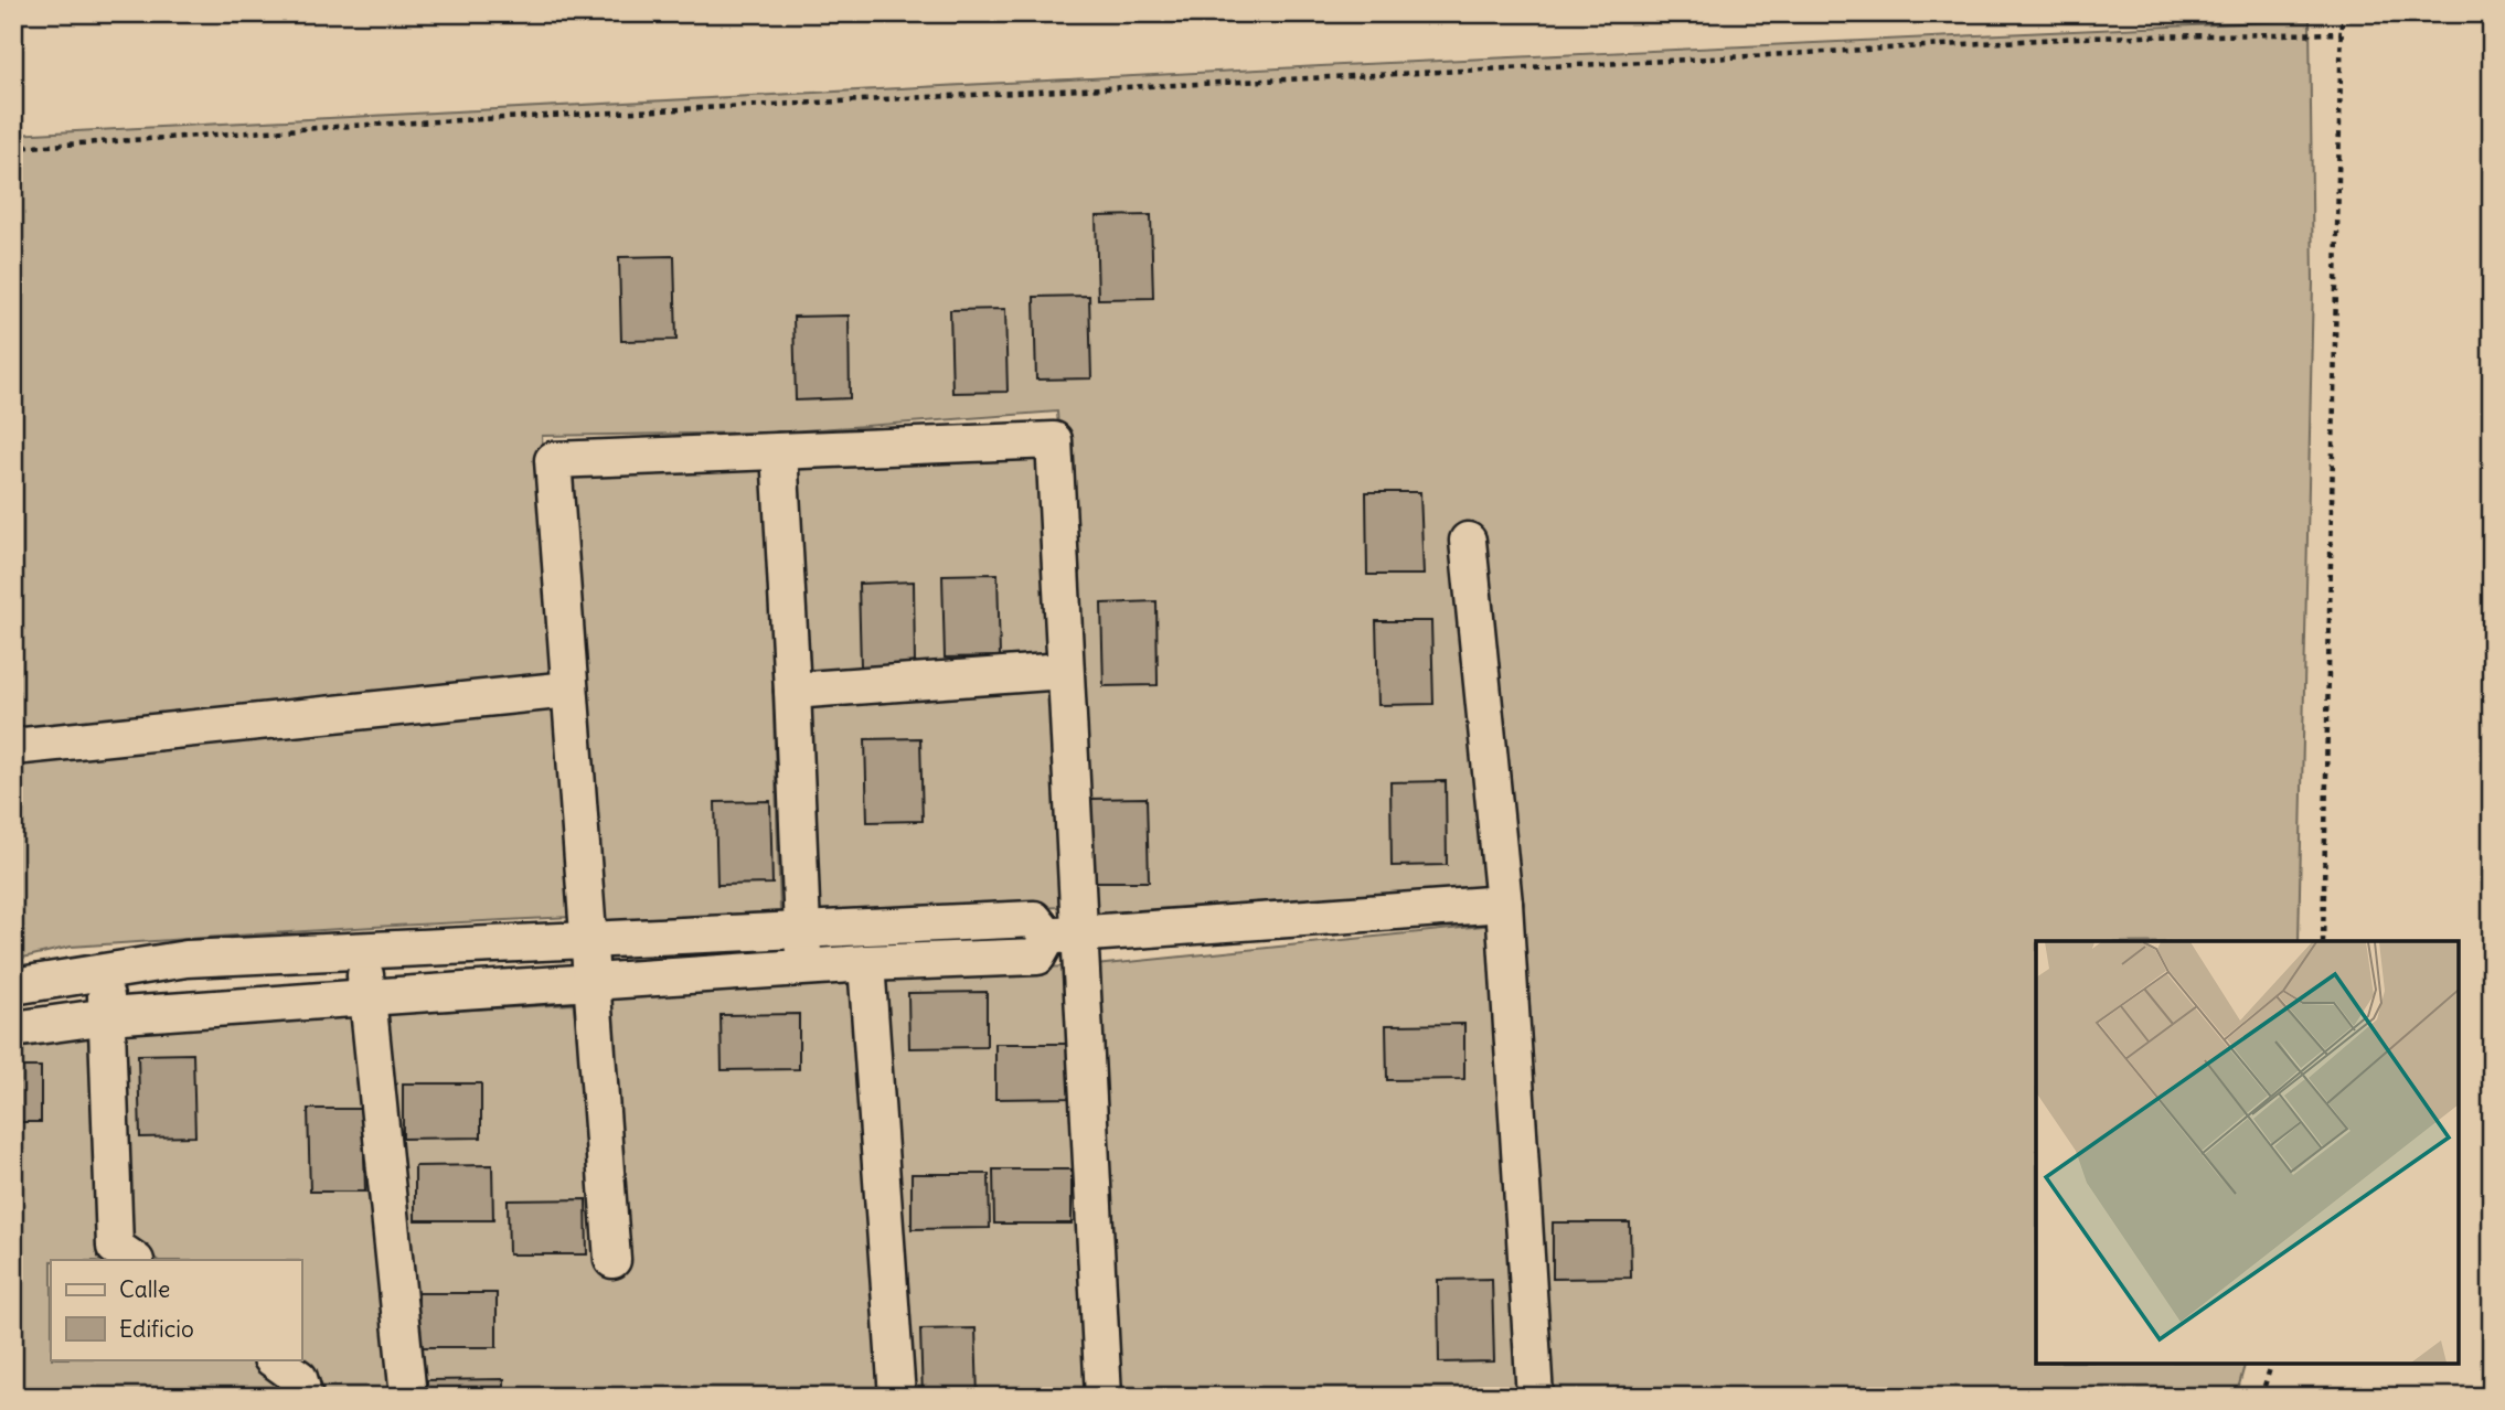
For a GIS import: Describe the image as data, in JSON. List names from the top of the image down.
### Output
{
  "legend": ["Calle", "Edificio"]
}
